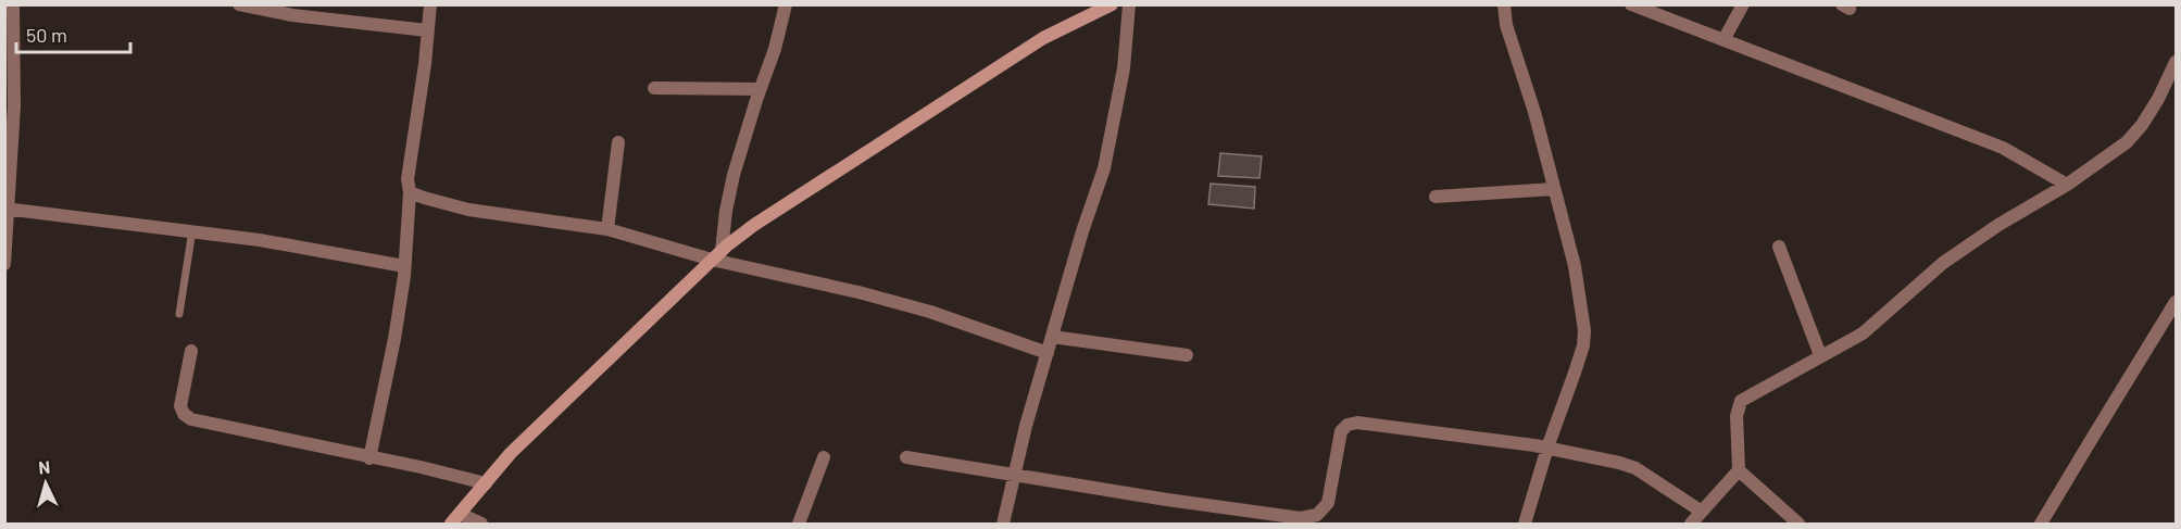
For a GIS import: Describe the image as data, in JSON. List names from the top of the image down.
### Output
{
  "scale_bar": "50 m",
  "north": "top"
}
